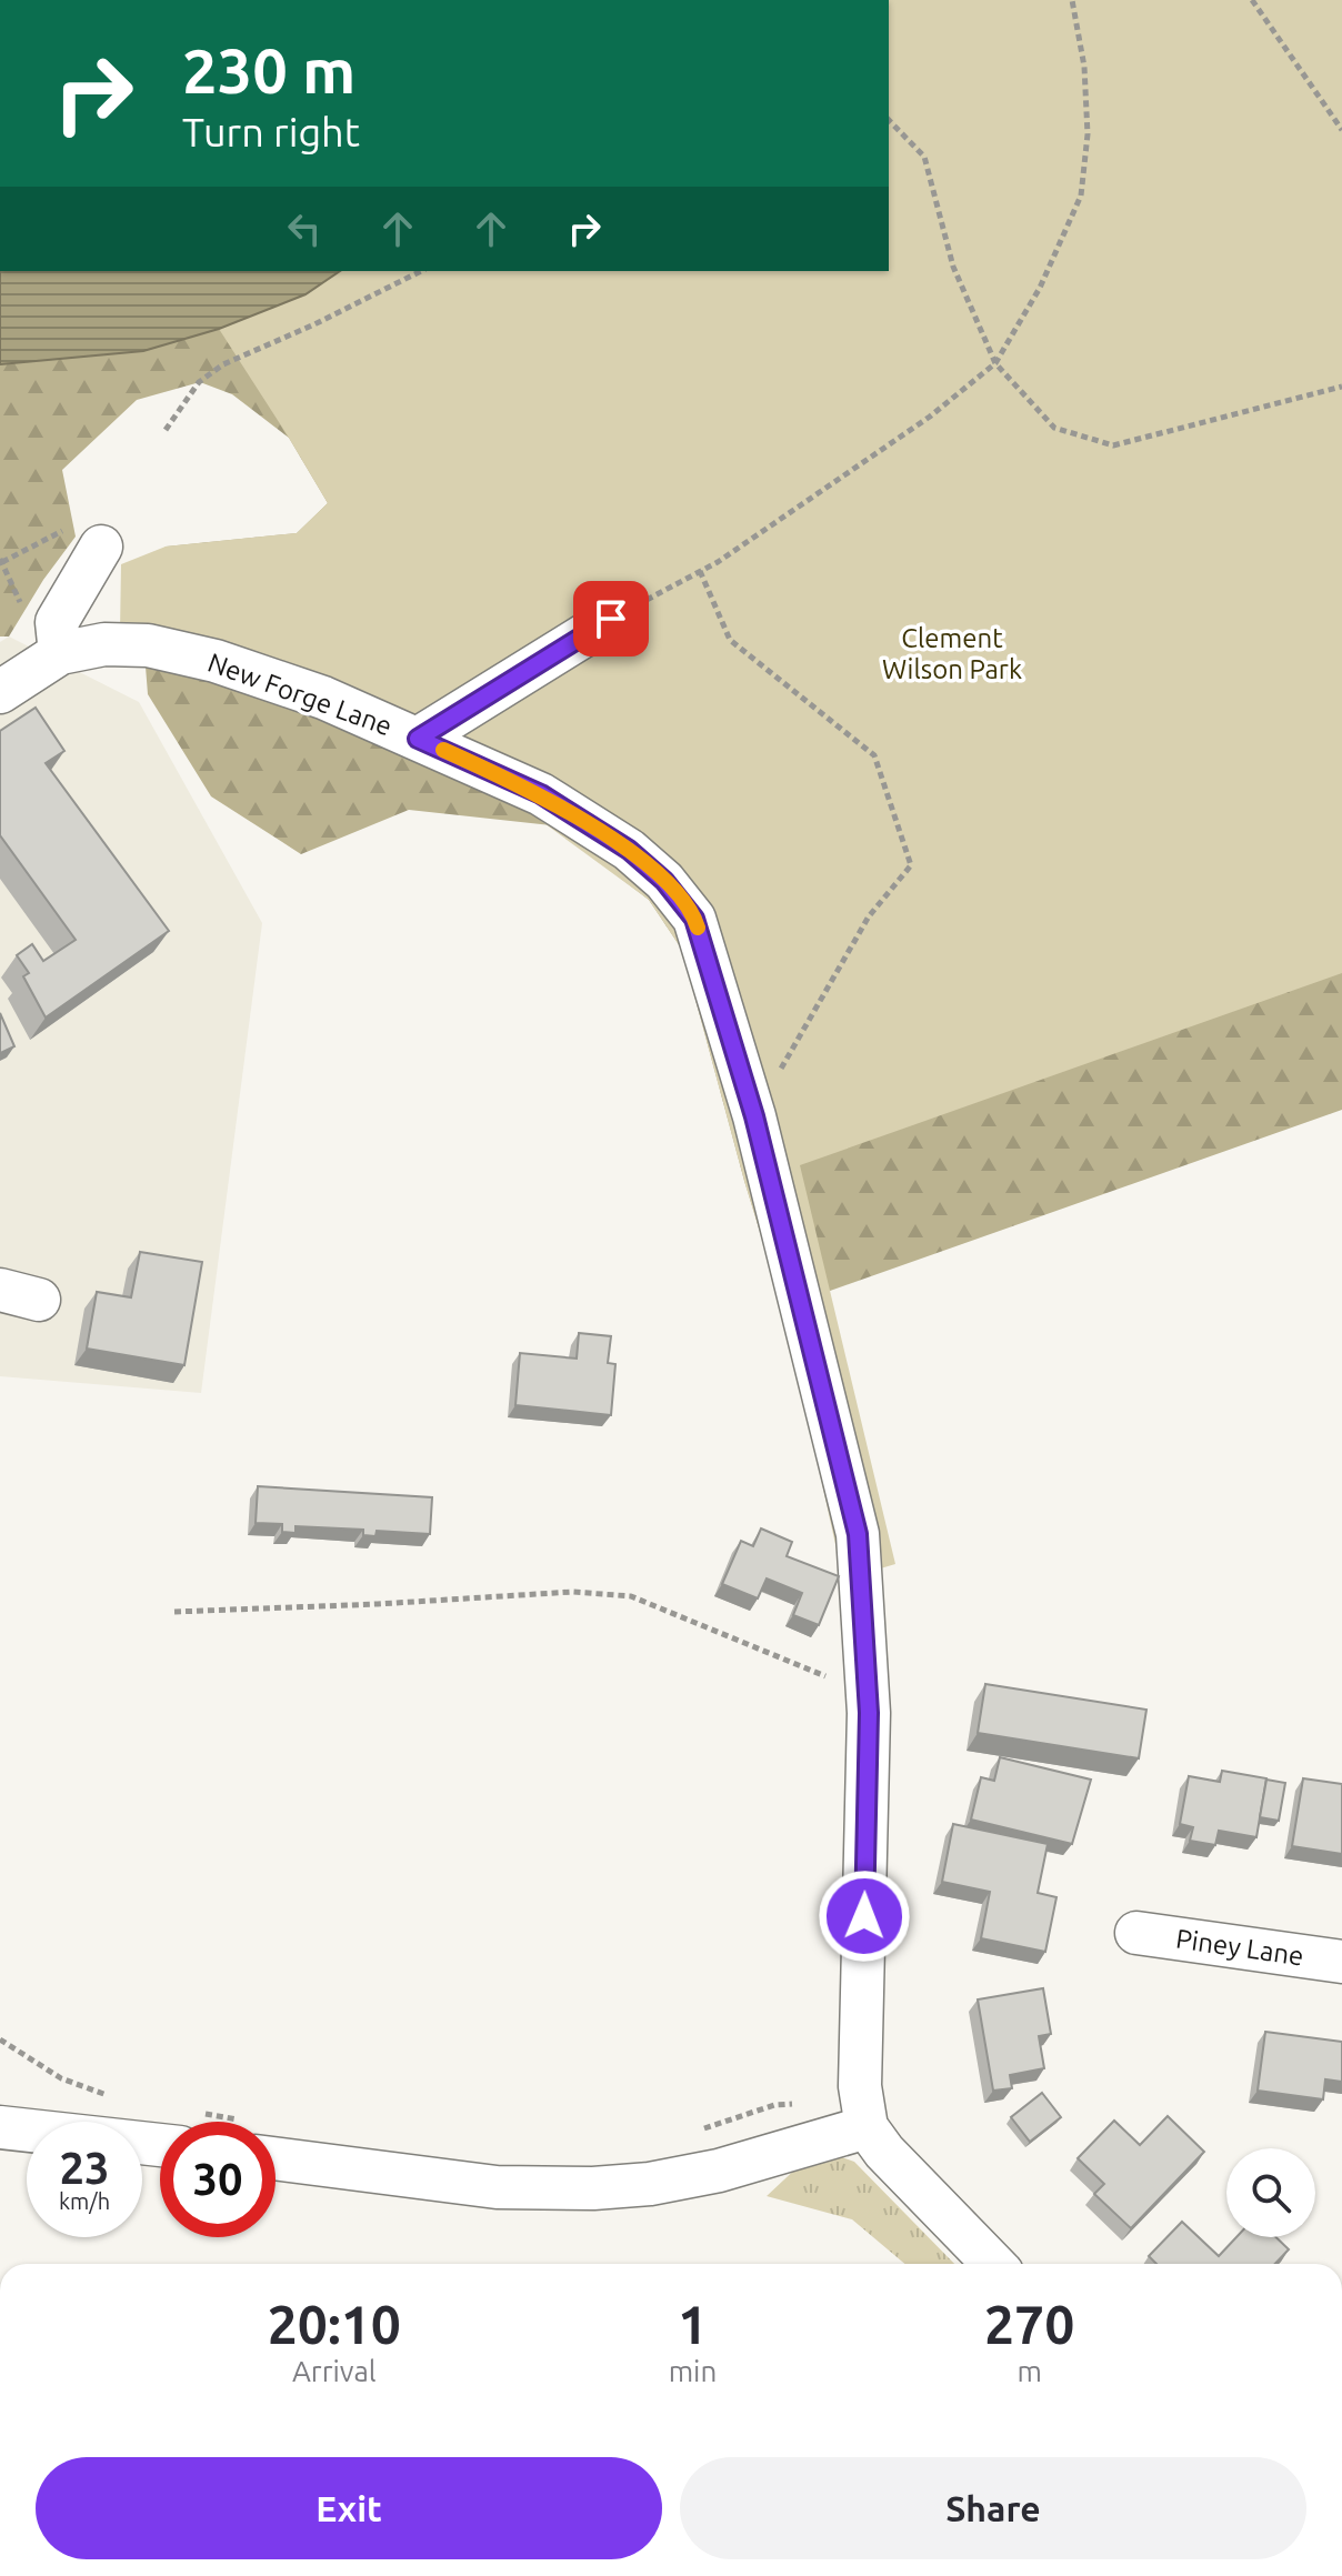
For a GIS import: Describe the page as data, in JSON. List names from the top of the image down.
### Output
{
  "streets": {
    "street": ["New Forge Lane", "Piney Lane"]
  },
  "parks": ["Clement Wilson Park"],
  "page": {
    "turn": ["230 m", "Turn right"],
    "speed": "23 km/h",
    "limit": "30",
    "eta": [
      "20:10",
      "Arrival",
      "1",
      "min",
      "270",
      "m"
    ],
    "buttons": ["Exit", "Share"]
  }
}
